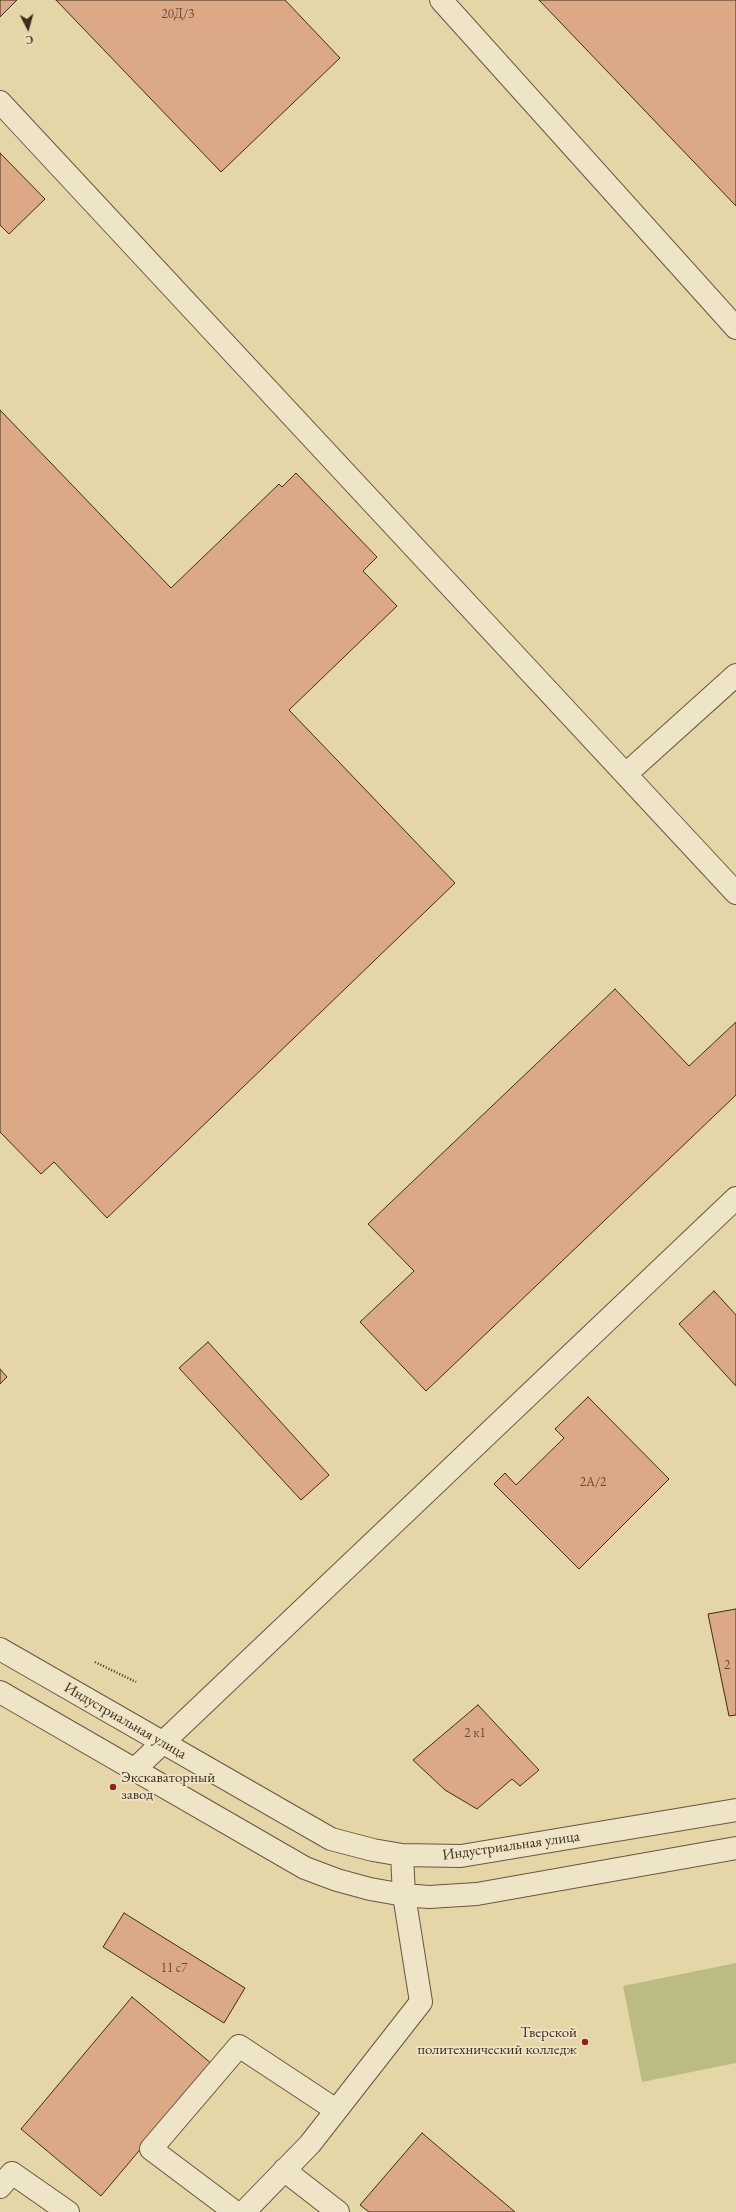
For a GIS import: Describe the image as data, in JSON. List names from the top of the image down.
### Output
{
  "streets": {
    "street": ["Индустриальная улица"]
  },
  "places": ["Экскаваторный завод", "Тверской политехнический колледж"],
  "house_numbers": [
    "20Д/3",
    "2А/2",
    "2",
    "2 к1",
    "11 с7"
  ],
  "north": "bottom"
}
